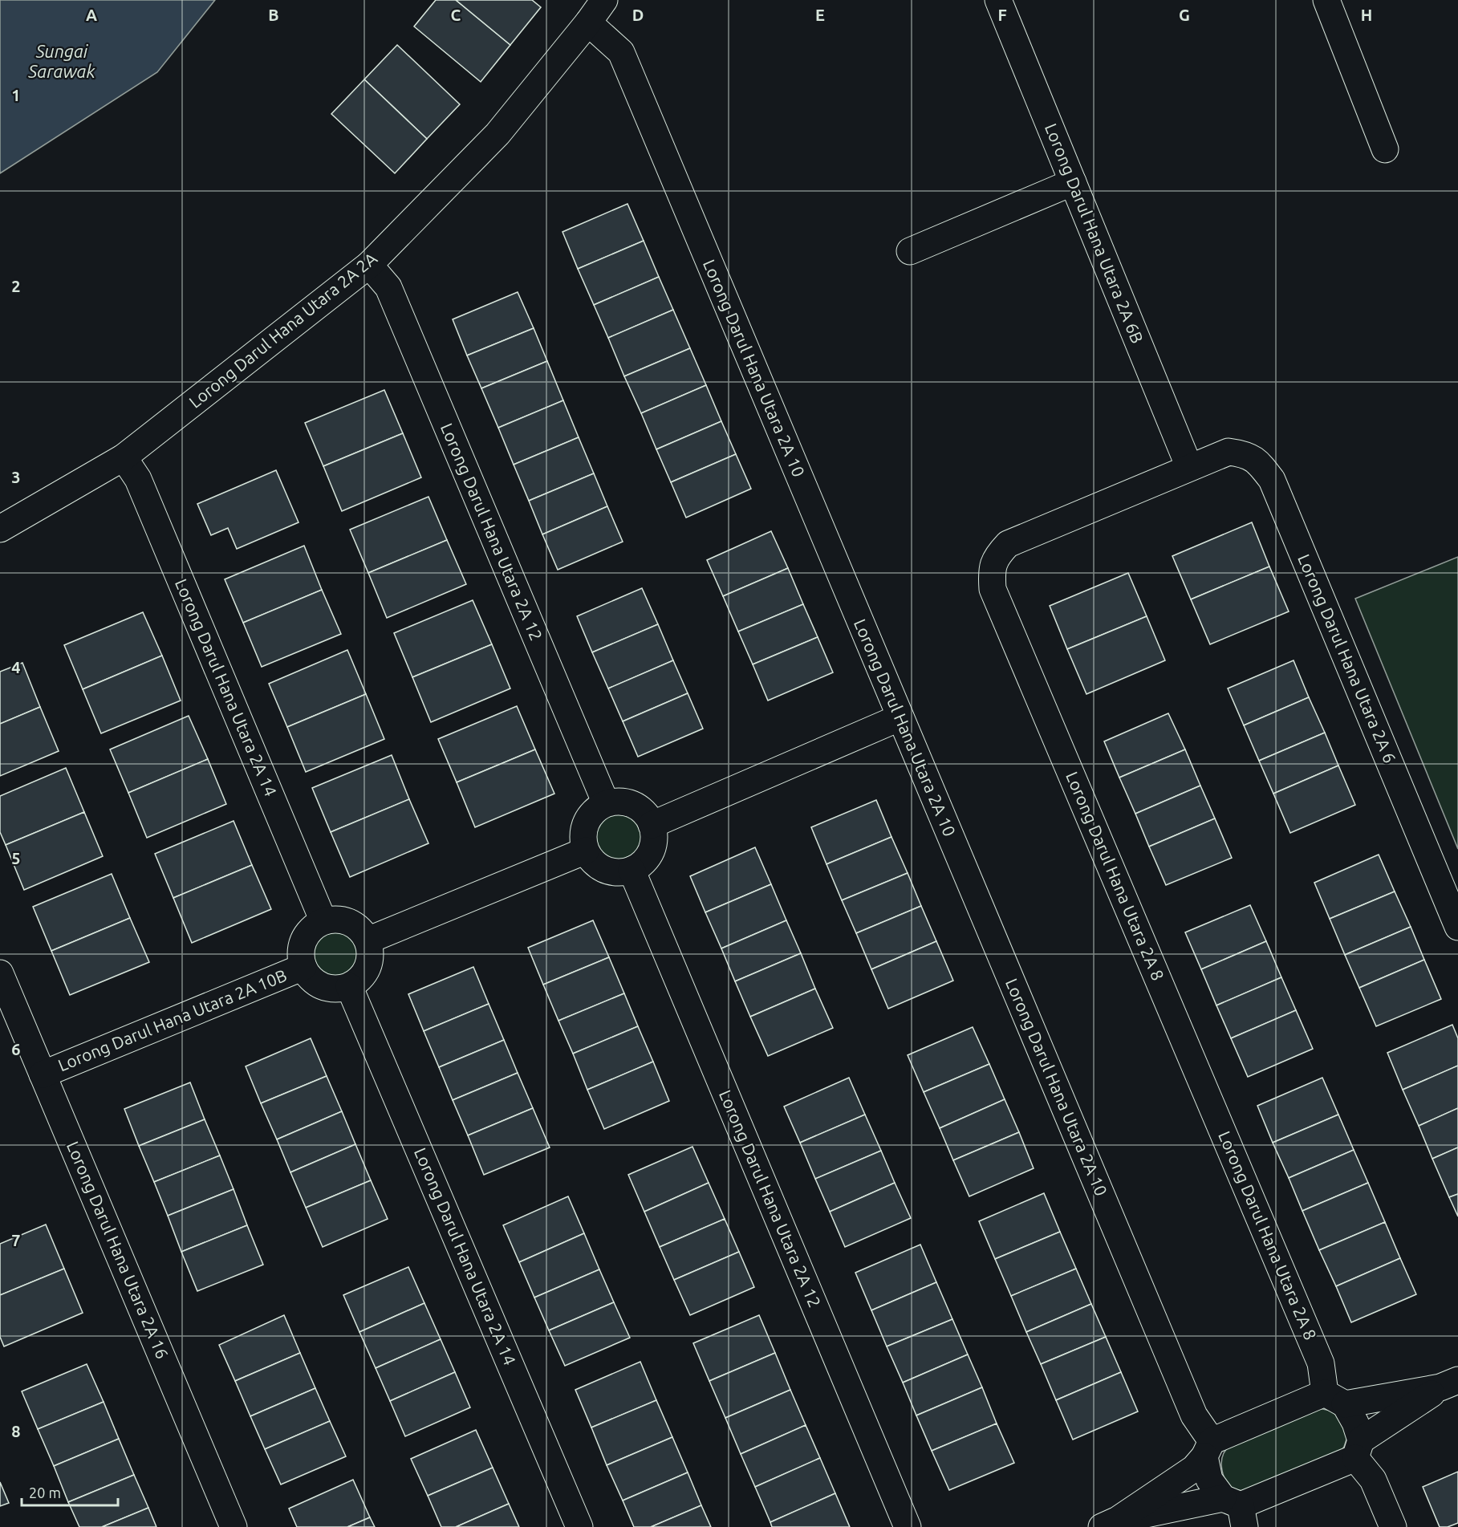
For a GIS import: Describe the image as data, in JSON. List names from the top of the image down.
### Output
{
  "streets": {
    "street": [
      "Lorong Darul Hana Utara 2A 6B",
      "Lorong Darul Hana Utara 2A 2A",
      "Lorong Darul Hana Utara 2A 10",
      "Lorong Darul Hana Utara 2A 12",
      "Lorong Darul Hana Utara 2A 6",
      "Lorong Darul Hana Utara 2A 14",
      "Lorong Darul Hana Utara 2A 8",
      "Lorong Darul Hana Utara 2A 10B",
      "Lorong Darul Hana Utara 2A 16"
    ]
  },
  "crossings": [
    ["Lorong Darul Hana Utara 2A 6B", "Lorong Darul Hana Utara 2A 6"],
    ["Lorong Darul Hana Utara 2A 6B", "Lorong Darul Hana Utara 2A 8"],
    ["Lorong Darul Hana Utara 2A 2A", "Lorong Darul Hana Utara 2A 10"],
    ["Lorong Darul Hana Utara 2A 2A", "Lorong Darul Hana Utara 2A 12"],
    ["Lorong Darul Hana Utara 2A 2A", "Lorong Darul Hana Utara 2A 14"],
    ["Lorong Darul Hana Utara 2A 6", "Lorong Darul Hana Utara 2A 8"],
    ["Lorong Darul Hana Utara 2A 14", "Lorong Darul Hana Utara 2A 10B"],
    ["Lorong Darul Hana Utara 2A 10B", "Lorong Darul Hana Utara 2A 16"]
  ],
  "water": ["Sungai Sarawak"],
  "scale_bar": "20 m",
  "grid": {
    "columns": [
      "A",
      "B",
      "C",
      "D",
      "E",
      "F",
      "G",
      "H"
    ],
    "rows": [
      "1",
      "2",
      "3",
      "4",
      "5",
      "6",
      "7",
      "8"
    ]
  }
}
